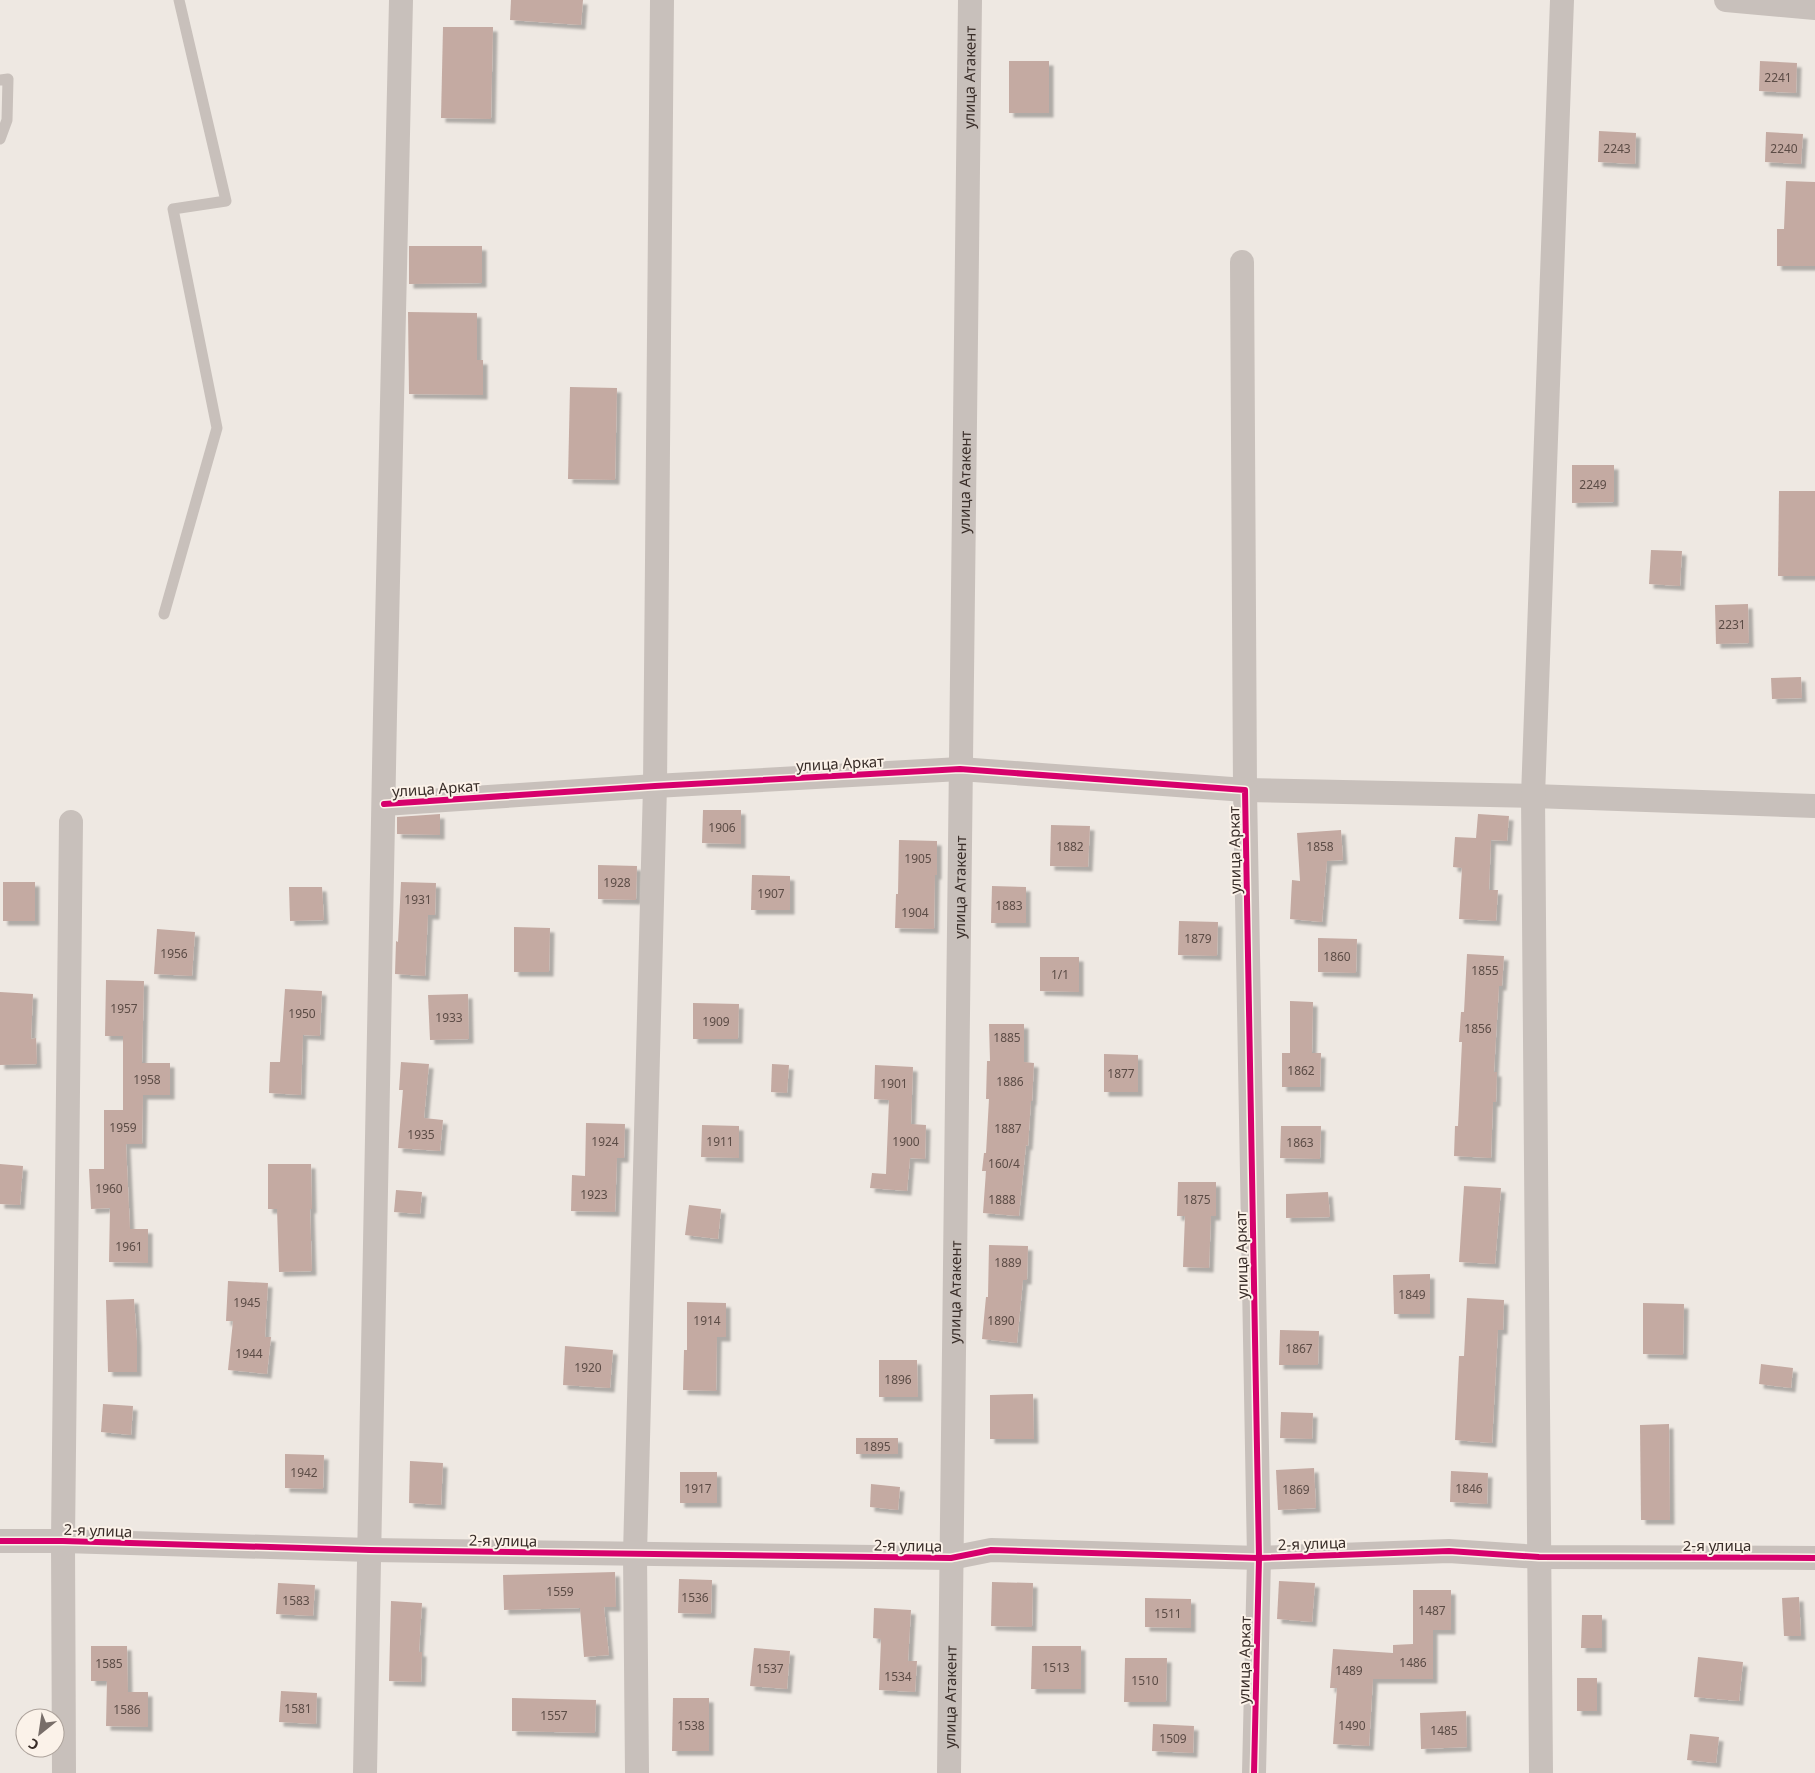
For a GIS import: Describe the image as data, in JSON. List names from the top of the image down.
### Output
{
  "streets": {
    "street": ["улица Атакент", "улица Аркат", "2-я улица"]
  },
  "crossings": [
    ["улица Атакент", "улица Аркат"],
    ["улица Атакент", "2-я улица"],
    ["улица Аркат", "2-я улица"]
  ],
  "house_numbers": [
    "2241",
    "2243",
    "2240",
    "2249",
    "2231",
    "1906",
    "1882",
    "1858",
    "1905",
    "1928",
    "1907",
    "1931",
    "1883",
    "1904",
    "1879",
    "1956",
    "1860",
    "1855",
    "1/1",
    "1957",
    "1950",
    "1933",
    "1909",
    "1856",
    "1885",
    "1862",
    "1877",
    "1958",
    "1886",
    "1901",
    "1959",
    "1887",
    "1935",
    "1924",
    "1911",
    "1900",
    "1863",
    "160/4",
    "1960",
    "1923",
    "1888",
    "1875",
    "1961",
    "1889",
    "1849",
    "1945",
    "1914",
    "1890",
    "1867",
    "1944",
    "1920",
    "1896",
    "1895",
    "1942",
    "1917",
    "1846",
    "1869",
    "1559",
    "1536",
    "1583",
    "1487",
    "1511",
    "1486",
    "1585",
    "1513",
    "1537",
    "1489",
    "1534",
    "1510",
    "1581",
    "1586",
    "1557",
    "1538",
    "1490",
    "1485",
    "1509"
  ],
  "north": "bottom left"
}
